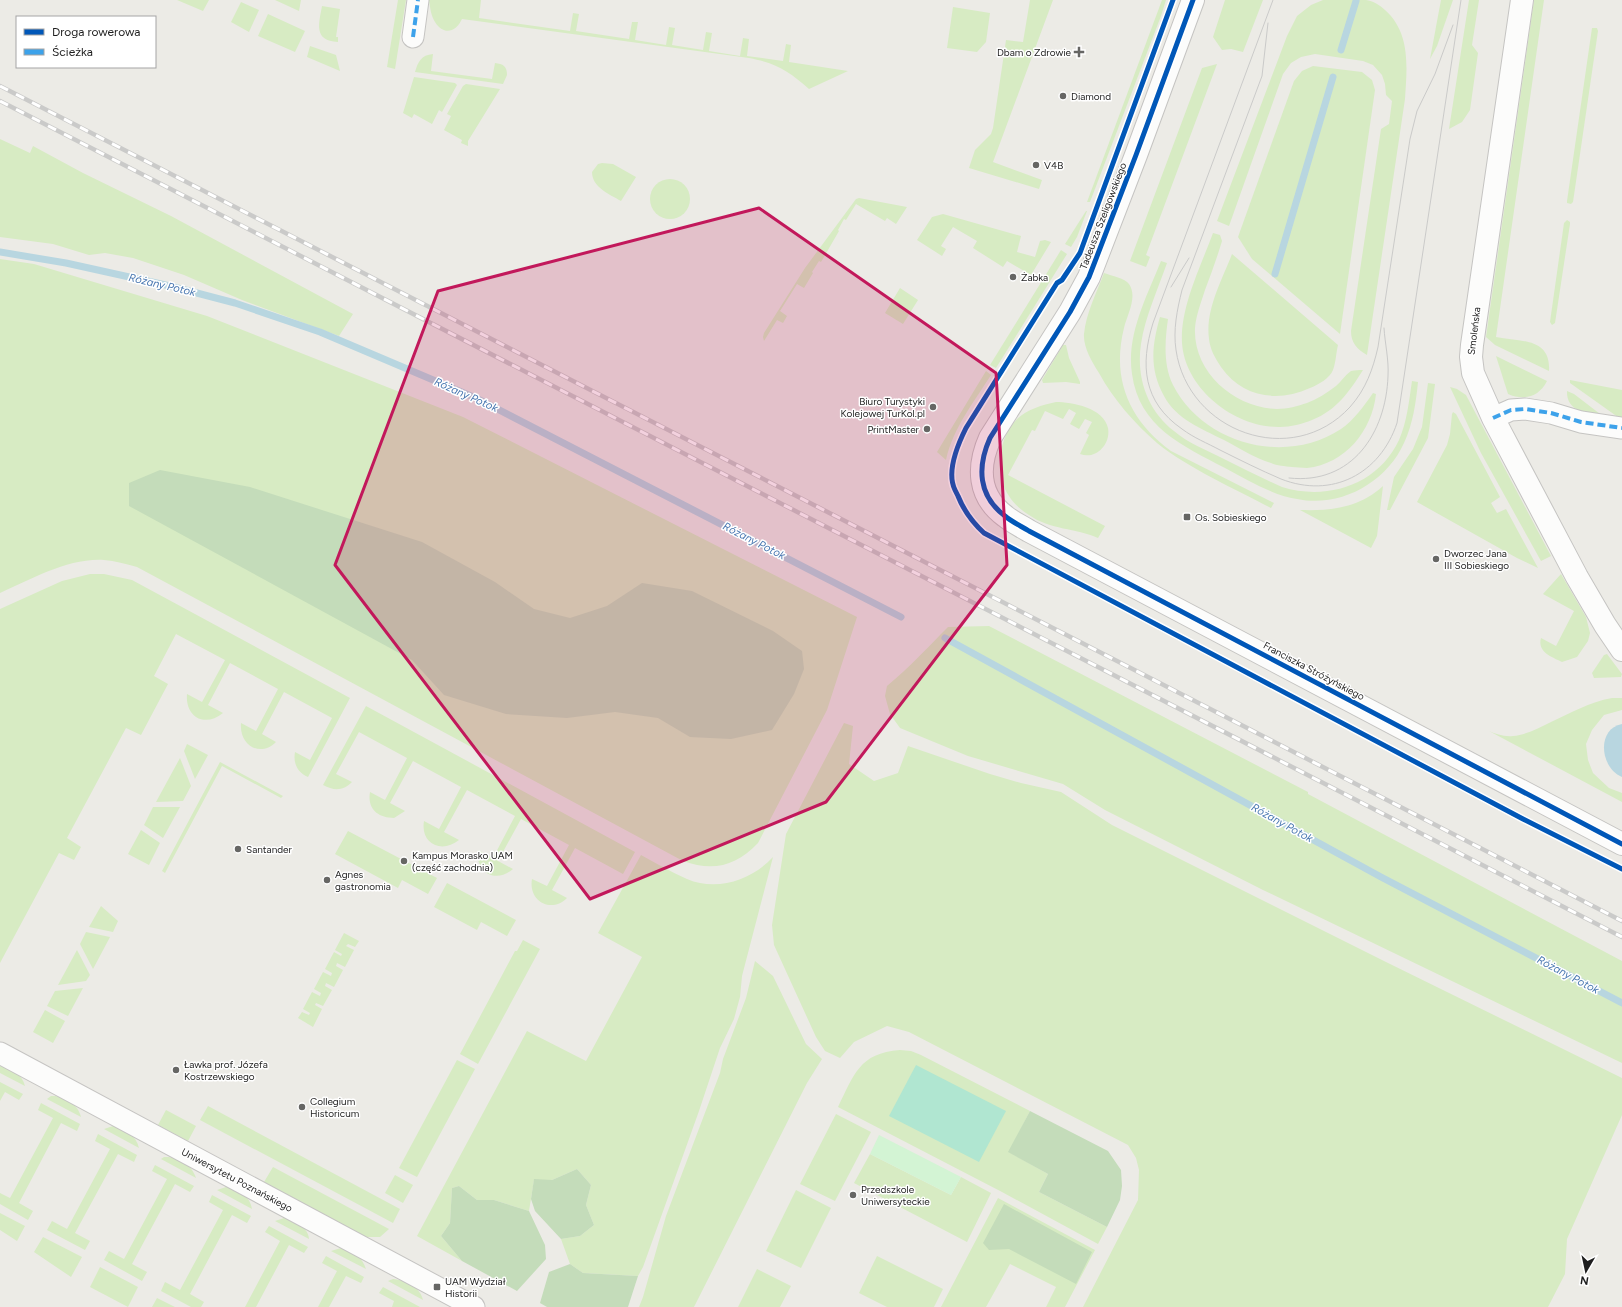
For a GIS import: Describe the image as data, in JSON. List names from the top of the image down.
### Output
{
  "streets": {
    "street": [
      "Tadeusza Szeligowskiego",
      "Smoleńska",
      "Franciszka Stróżyńskiego",
      "Uniwersytetu Poznańskiego"
    ]
  },
  "crossings": [
    ["Tadeusza Szeligowskiego", "Franciszka Stróżyńskiego"]
  ],
  "water": ["Różany Potok"],
  "places": {
    "health": ["Dbam o Zdrowie"],
    "other": [
      "Diamond",
      "V4B",
      "Żabka",
      "Biuro Turystyki Kolejowej TurKol.pl",
      "PrintMaster",
      "Dworzec Jana III Sobieskiego",
      "Santander",
      "Kampus Morasko UAM (część zachodnia)",
      "Agnes gastronomia",
      "Ławka prof. Józefa Kostrzewskiego",
      "Collegium Historicum",
      "Przedszkole Uniwersyteckie"
    ],
    "transit": ["Os. Sobieskiego", "UAM Wydział Historii"]
  },
  "legend": ["Droga rowerowa", "Ścieżka"],
  "north": "bottom"
}
